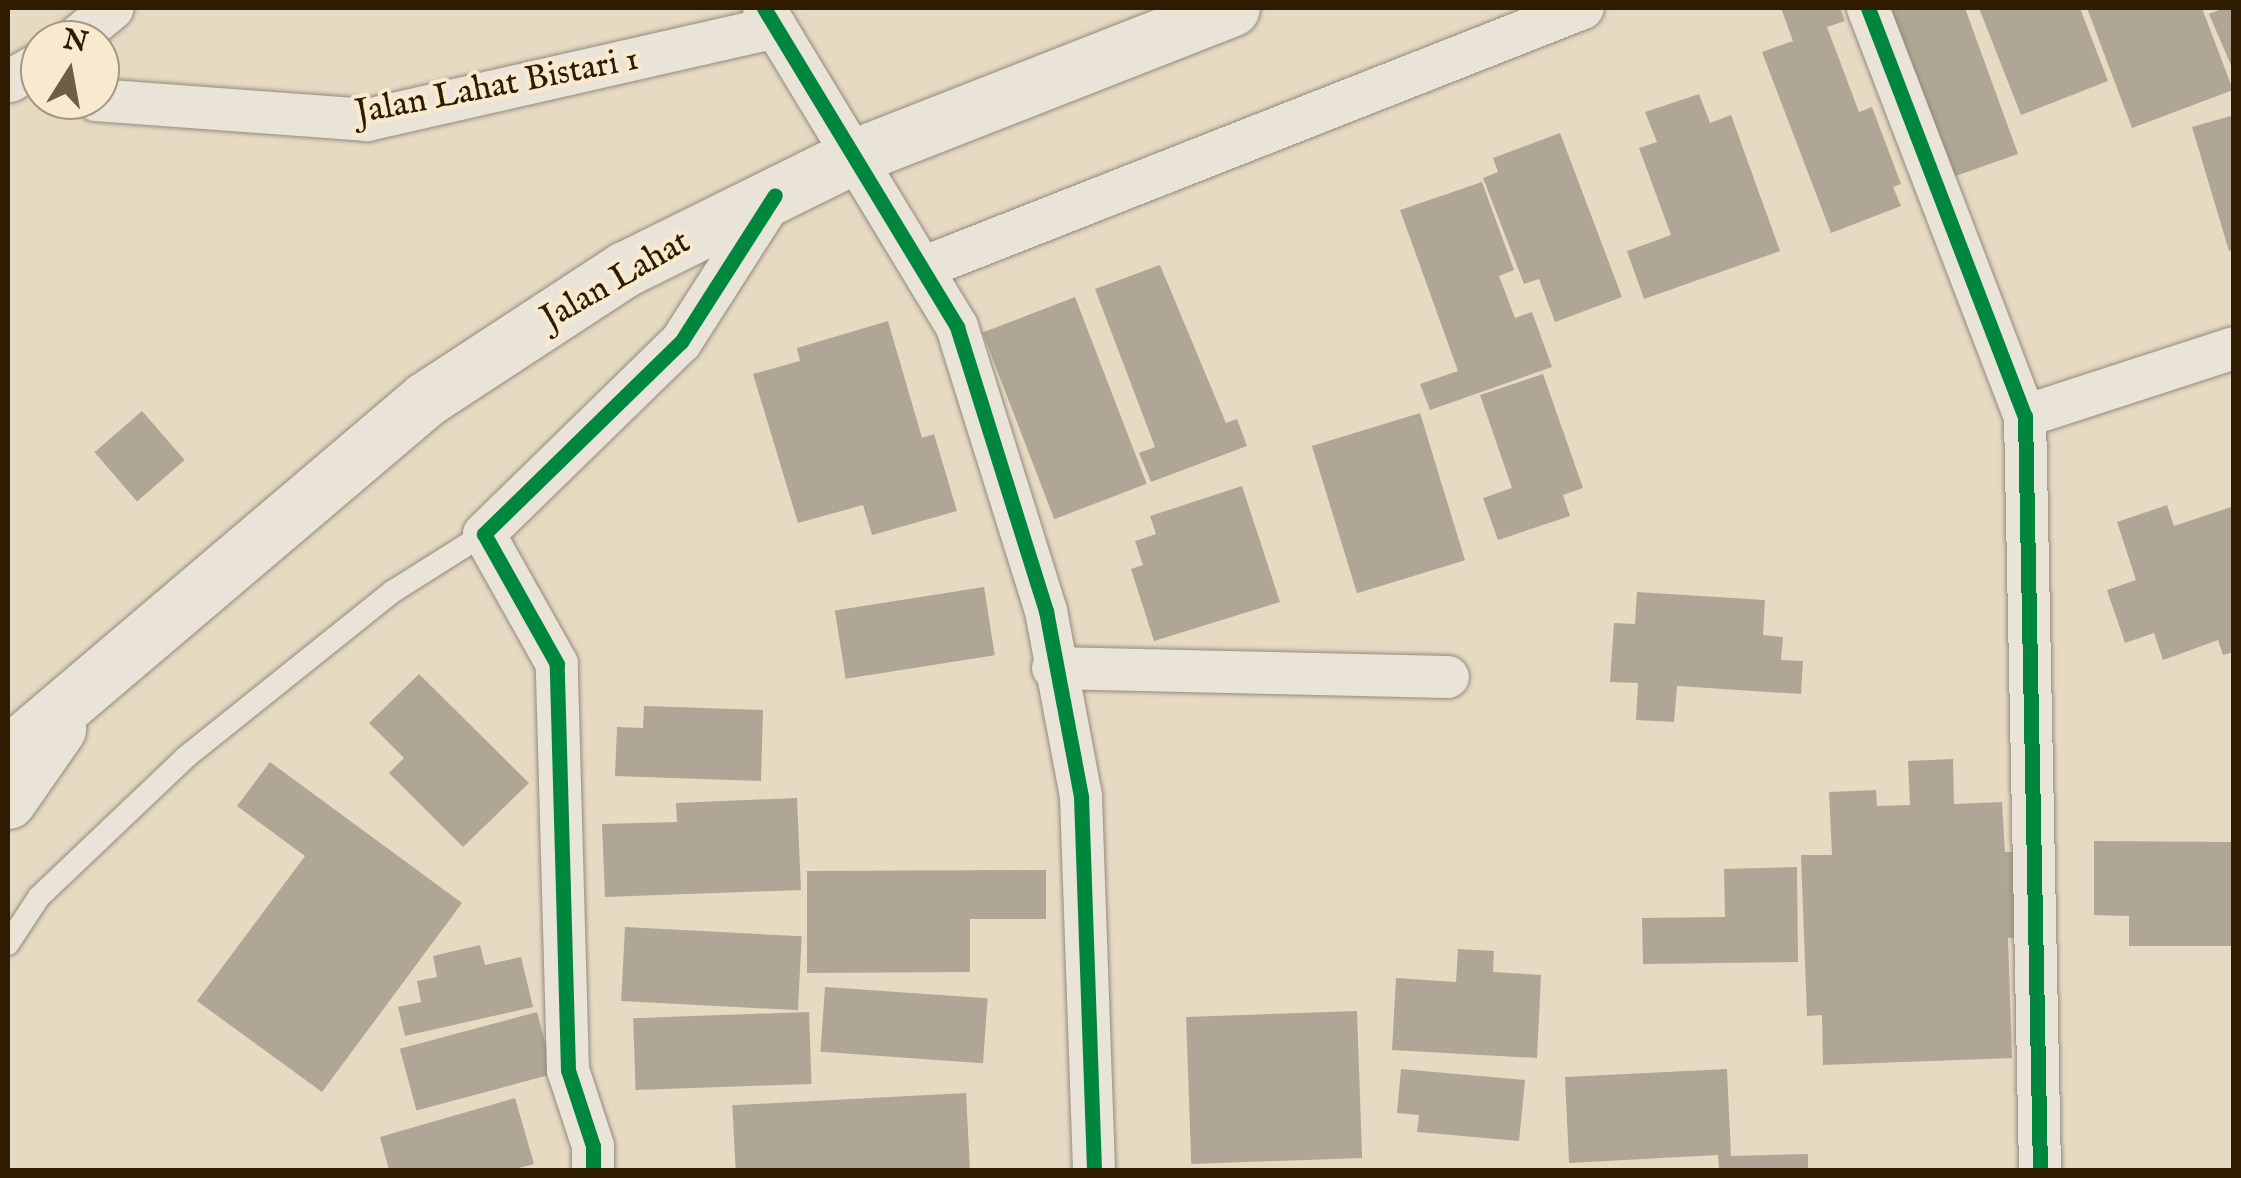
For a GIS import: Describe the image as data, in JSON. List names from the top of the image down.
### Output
{
  "streets": {
    "main road": ["Jalan Lahat"],
    "street": ["Jalan Lahat Bistari 1"]
  },
  "north": "top"
}
